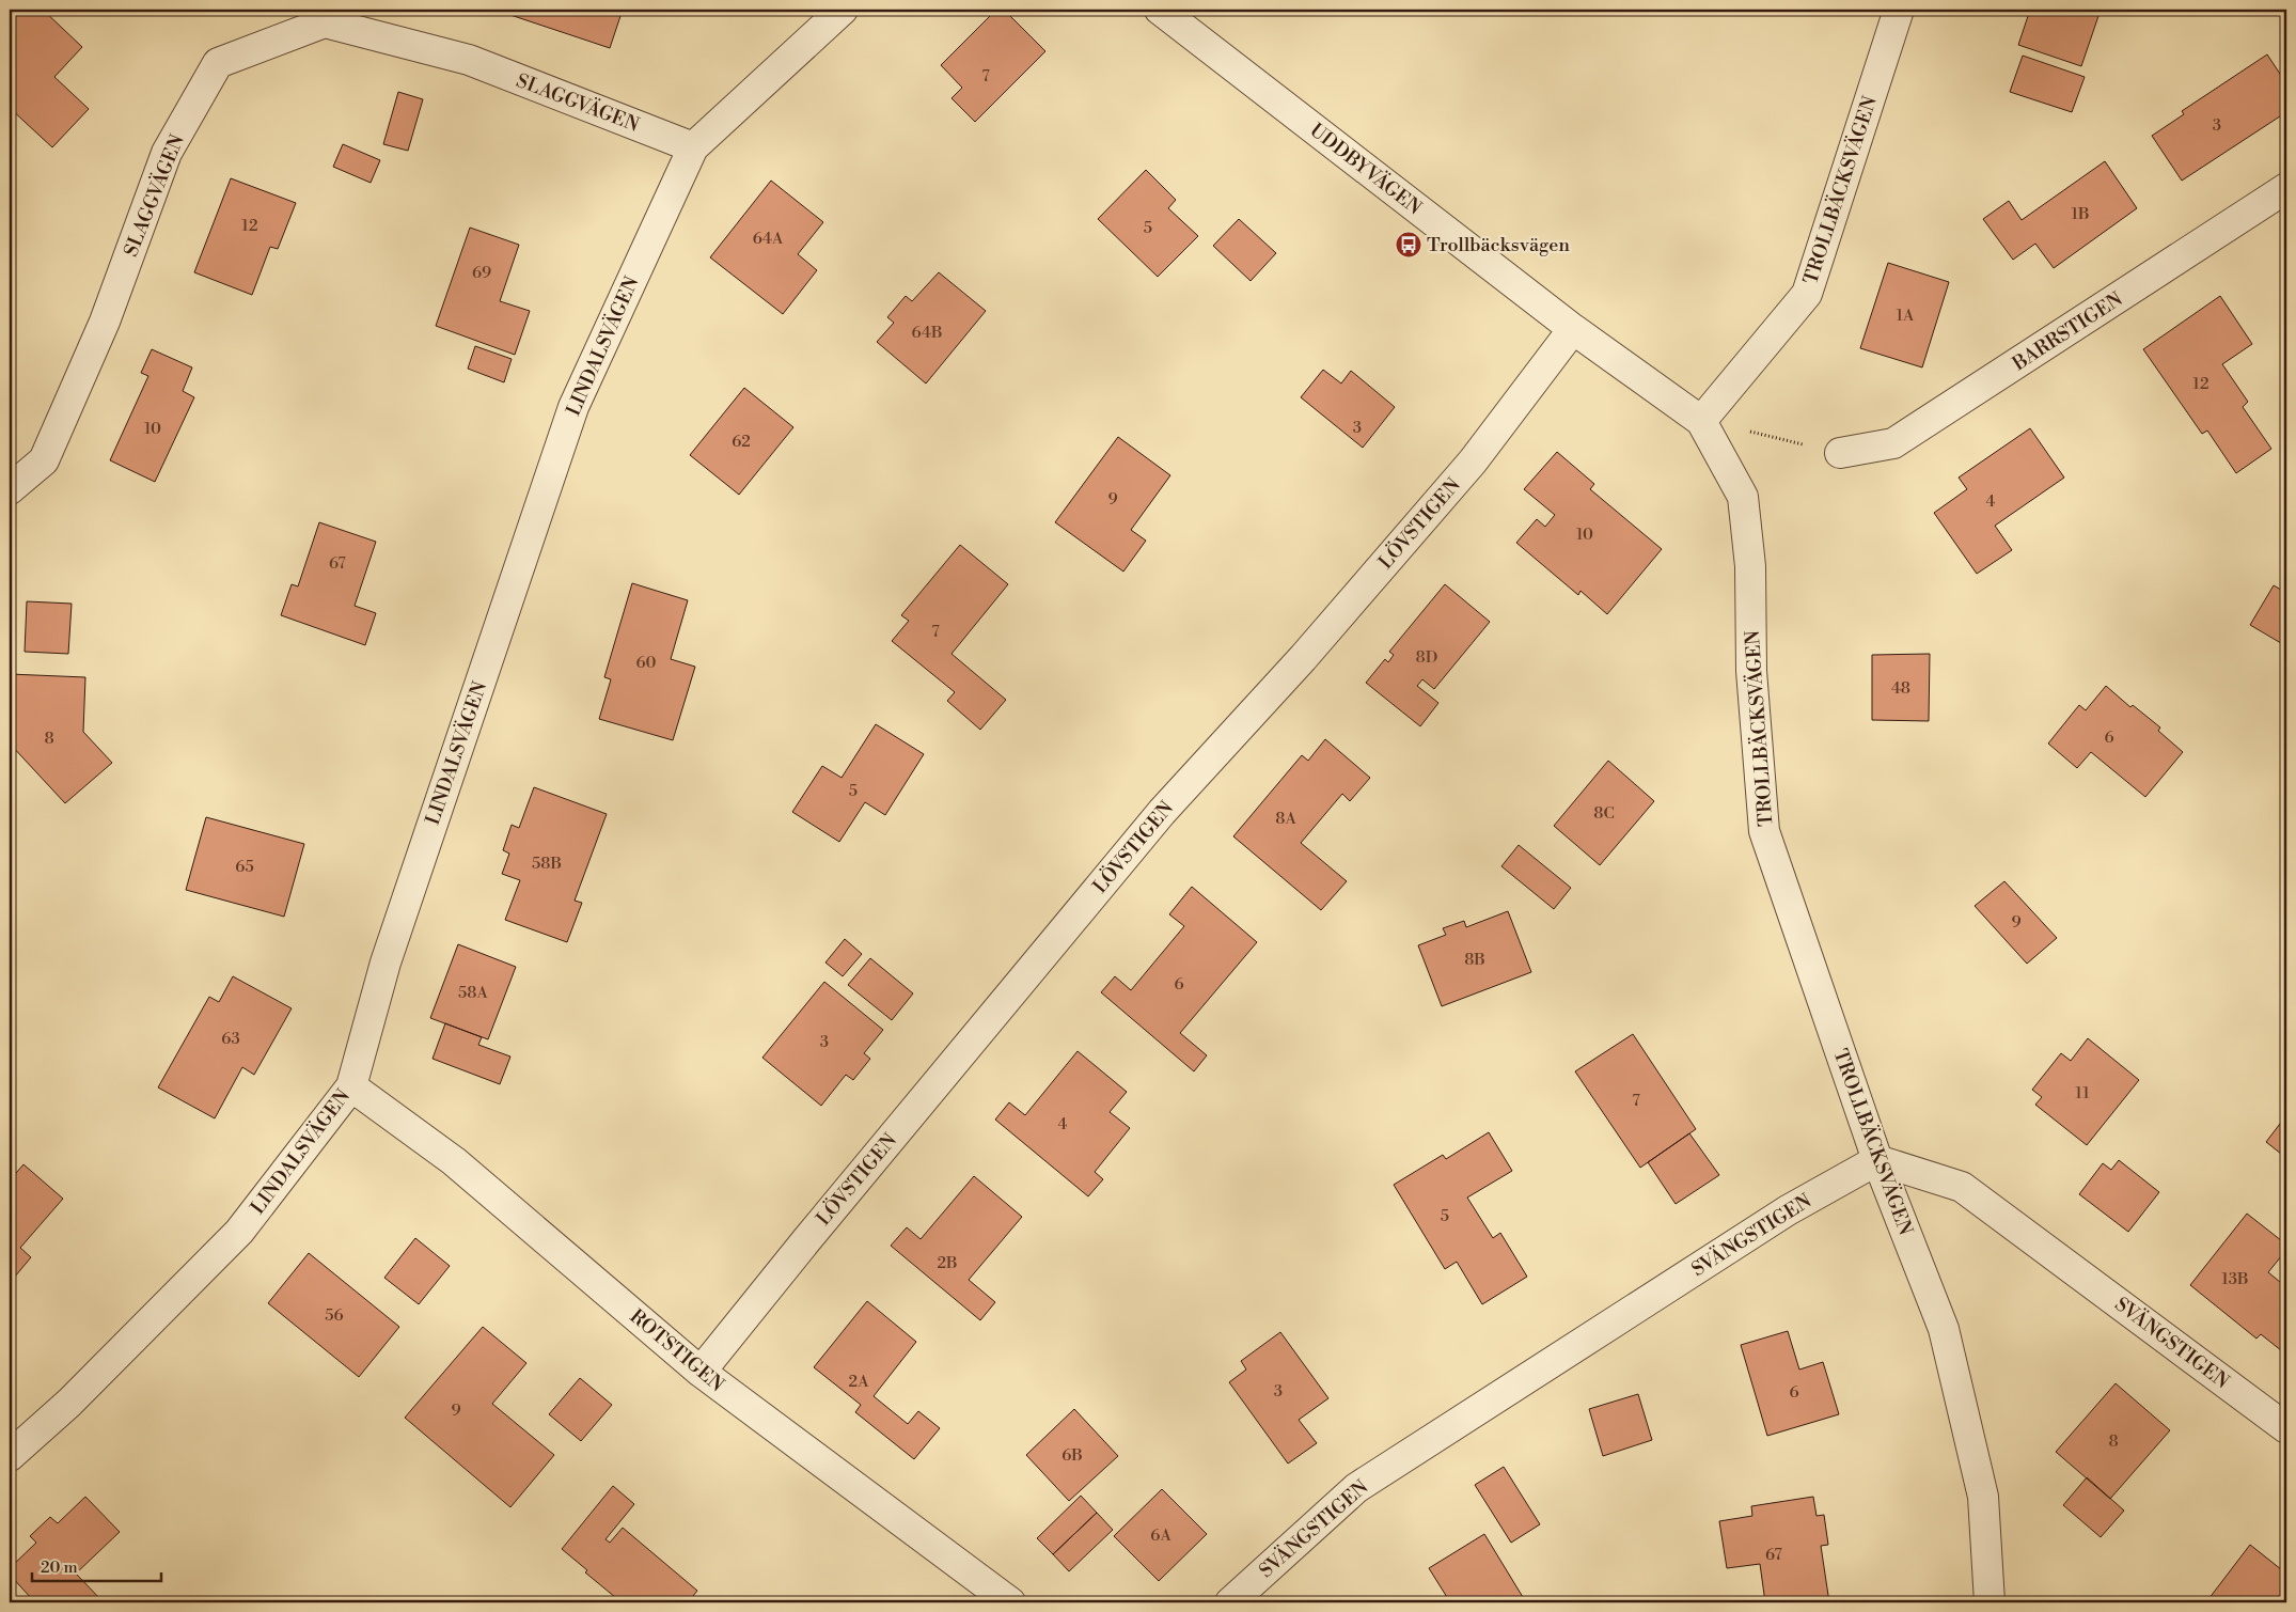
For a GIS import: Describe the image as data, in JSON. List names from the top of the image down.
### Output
{
  "streets": {
    "street": [
      "SLAGGVÄGEN",
      "UDDBYVÄGEN",
      "TROLLBÄCKSVÄGEN",
      "BARRSTIGEN",
      "LINDALSVÄGEN",
      "LÖVSTIGEN",
      "SVÄNGSTIGEN",
      "ROTSTIGEN"
    ]
  },
  "crossings": [
    ["SLAGGVÄGEN", "LINDALSVÄGEN"],
    ["UDDBYVÄGEN", "TROLLBÄCKSVÄGEN"],
    ["UDDBYVÄGEN", "LÖVSTIGEN"],
    ["TROLLBÄCKSVÄGEN", "SVÄNGSTIGEN"],
    ["LINDALSVÄGEN", "ROTSTIGEN"],
    ["LÖVSTIGEN", "ROTSTIGEN"]
  ],
  "places": {
    "bus stop": ["Trollbäcksvägen"]
  },
  "house_numbers": [
    "7",
    "3",
    "1B",
    "12",
    "5",
    "64A",
    "69",
    "1A",
    "64B",
    "12",
    "3",
    "10",
    "62",
    "9",
    "4",
    "10",
    "67",
    "7",
    "8D",
    "60",
    "48",
    "6",
    "8",
    "5",
    "8C",
    "8A",
    "58B",
    "65",
    "9",
    "8B",
    "6",
    "58A",
    "63",
    "3",
    "11",
    "7",
    "4",
    "5",
    "2B",
    "13B",
    "56",
    "2A",
    "3",
    "6",
    "9",
    "8",
    "6B",
    "6A",
    "67"
  ],
  "scale_bar": "20 m"
}
